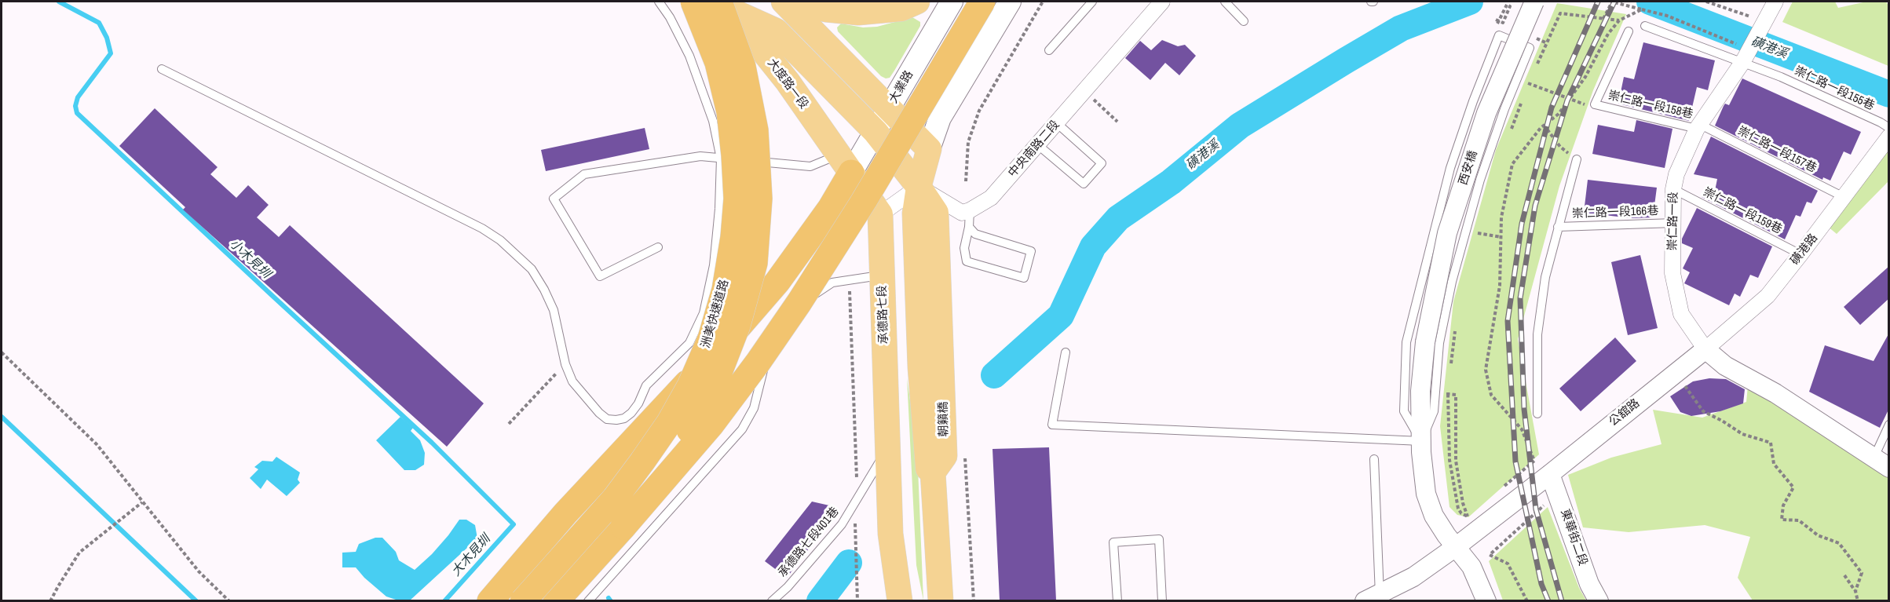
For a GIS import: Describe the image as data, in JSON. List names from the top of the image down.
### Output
{
  "streets": {
    "highway": ["洲美快速道路"],
    "main road": [
      "大度路一段",
      "大業路",
      "承德路七段",
      "朝籟橋"
    ],
    "street": [
      "中央南路二段",
      "西安橋",
      "崇仁路一段",
      "磺港路",
      "公舘路",
      "東華街二段"
    ],
    "lane": [
      "崇仁路一段155巷",
      "崇仁路一段158巷",
      "崇仁路一段157巷",
      "崇仁路一段159巷",
      "崇仁路一段166巷",
      "承德路七段401巷"
    ]
  },
  "crossings": [
    ["大度路一段", "大業路"],
    ["大度路一段", "洲美快速道路"],
    ["崇仁路一段155巷", "崇仁路一段"],
    ["崇仁路一段158巷", "崇仁路一段157巷"],
    ["崇仁路一段158巷", "崇仁路一段"],
    ["崇仁路一段157巷", "崇仁路一段"],
    ["崇仁路一段157巷", "磺港路"],
    ["西安橋", "公舘路"],
    ["崇仁路一段159巷", "崇仁路一段"],
    ["崇仁路一段159巷", "磺港路"],
    ["崇仁路一段166巷", "崇仁路一段"],
    ["崇仁路一段", "磺港路"],
    ["崇仁路一段", "公舘路"],
    ["磺港路", "公舘路"],
    ["承德路七段", "承德路七段401巷"],
    ["公舘路", "東華街二段"]
  ],
  "water": ["磺港溪", "小木見圳", "大木見圳"]
}
